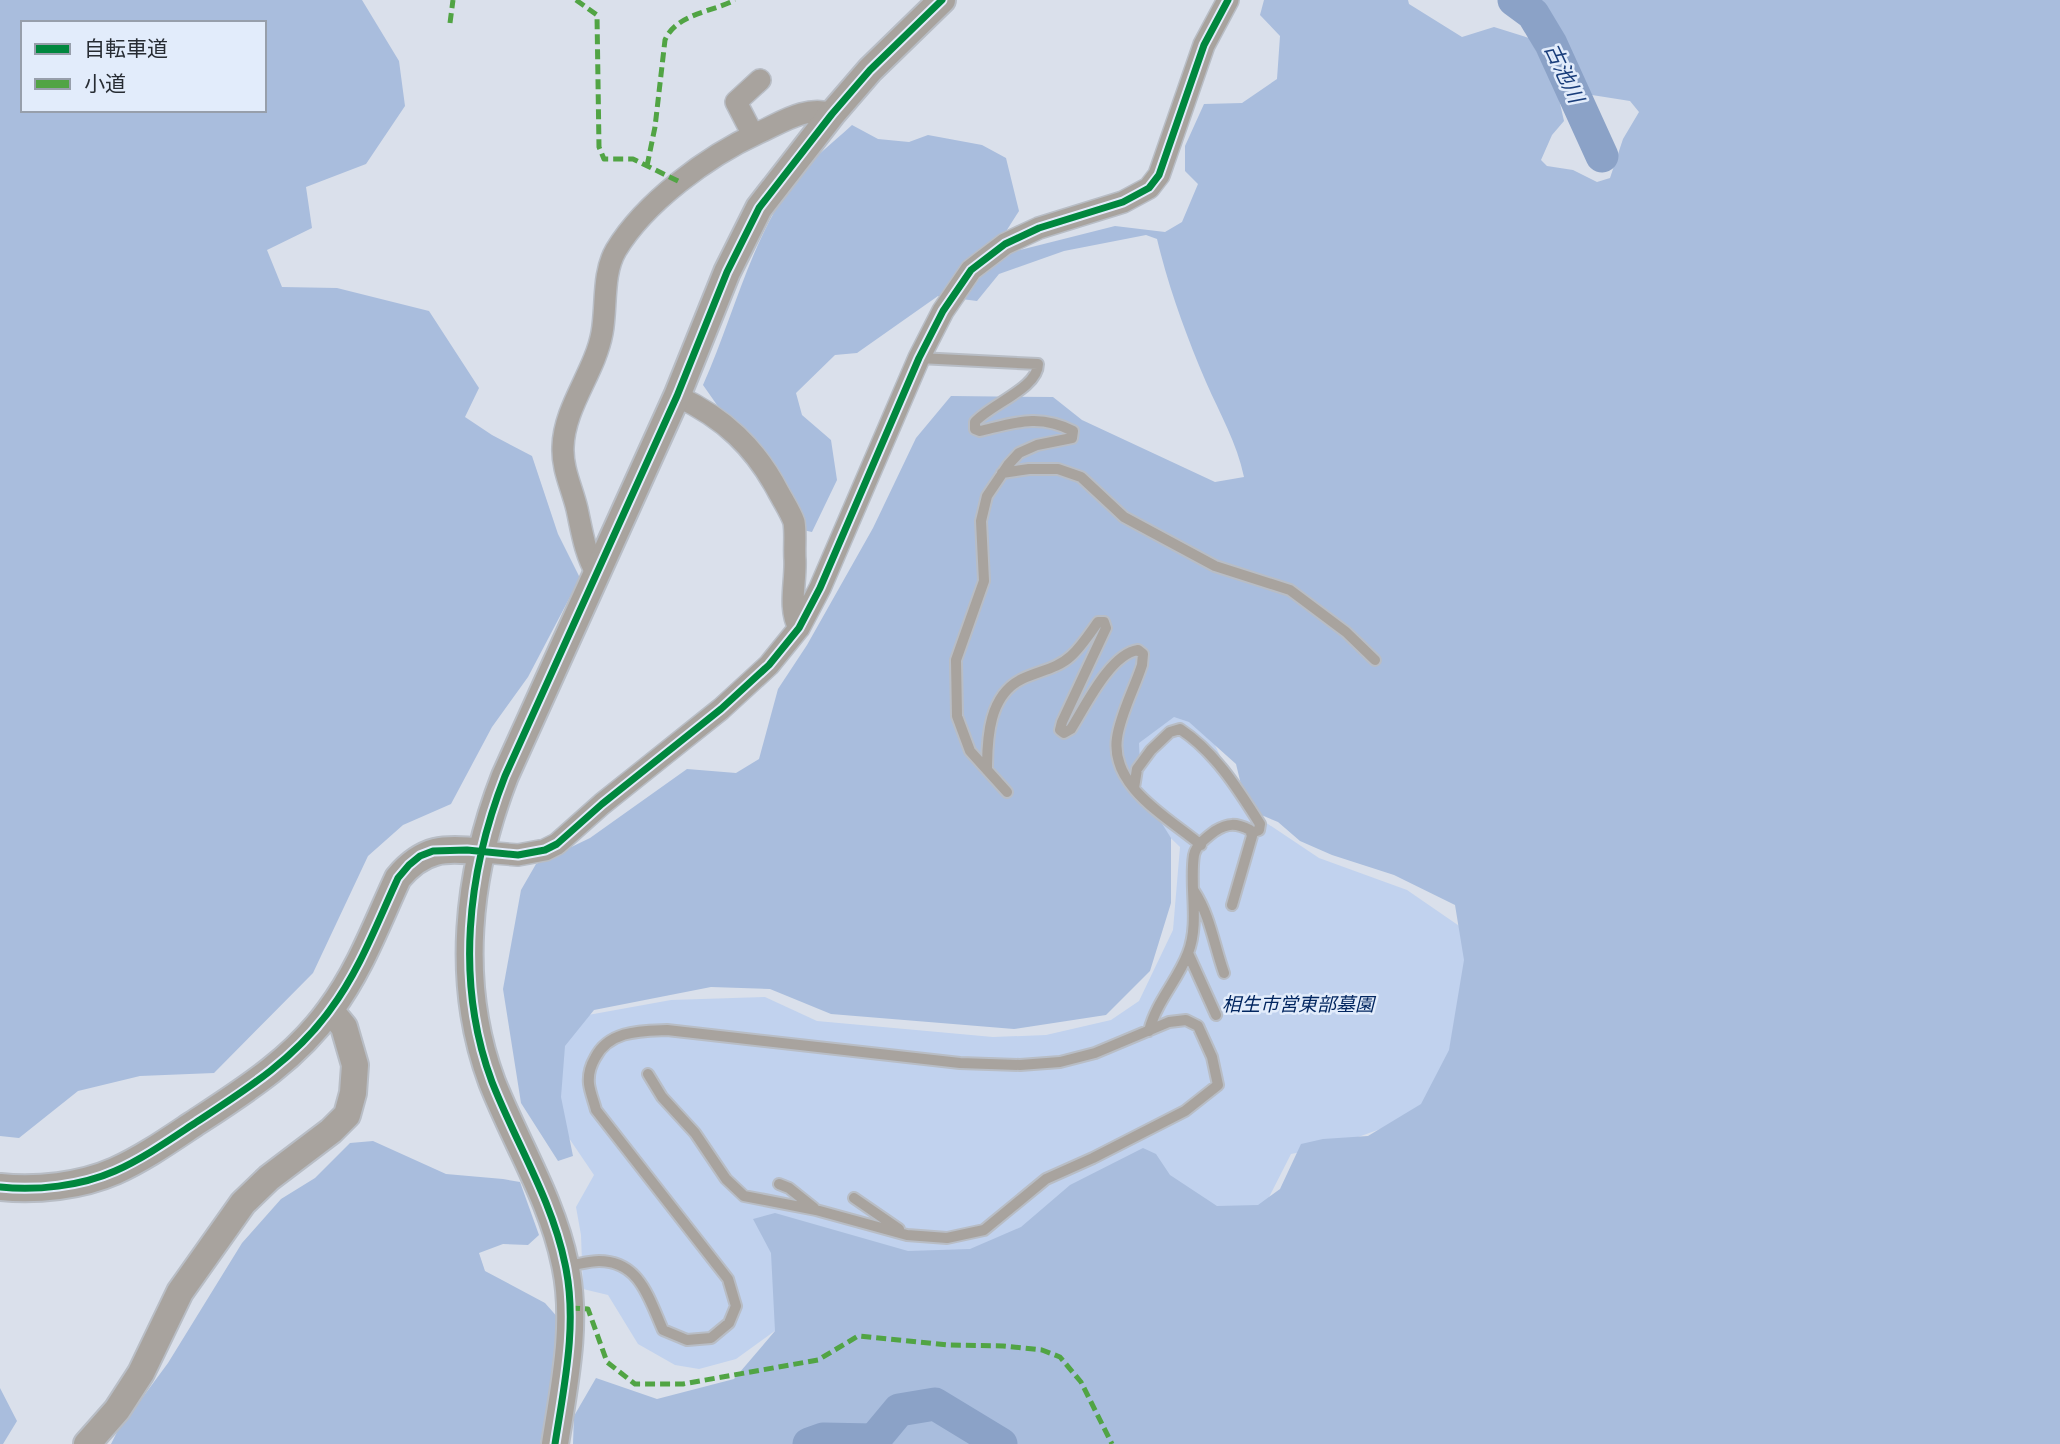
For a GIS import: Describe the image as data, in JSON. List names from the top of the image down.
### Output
{
  "water": ["古池川"],
  "parks": ["相生市営東部墓園"],
  "legend": ["自転車道", "小道"]
}
